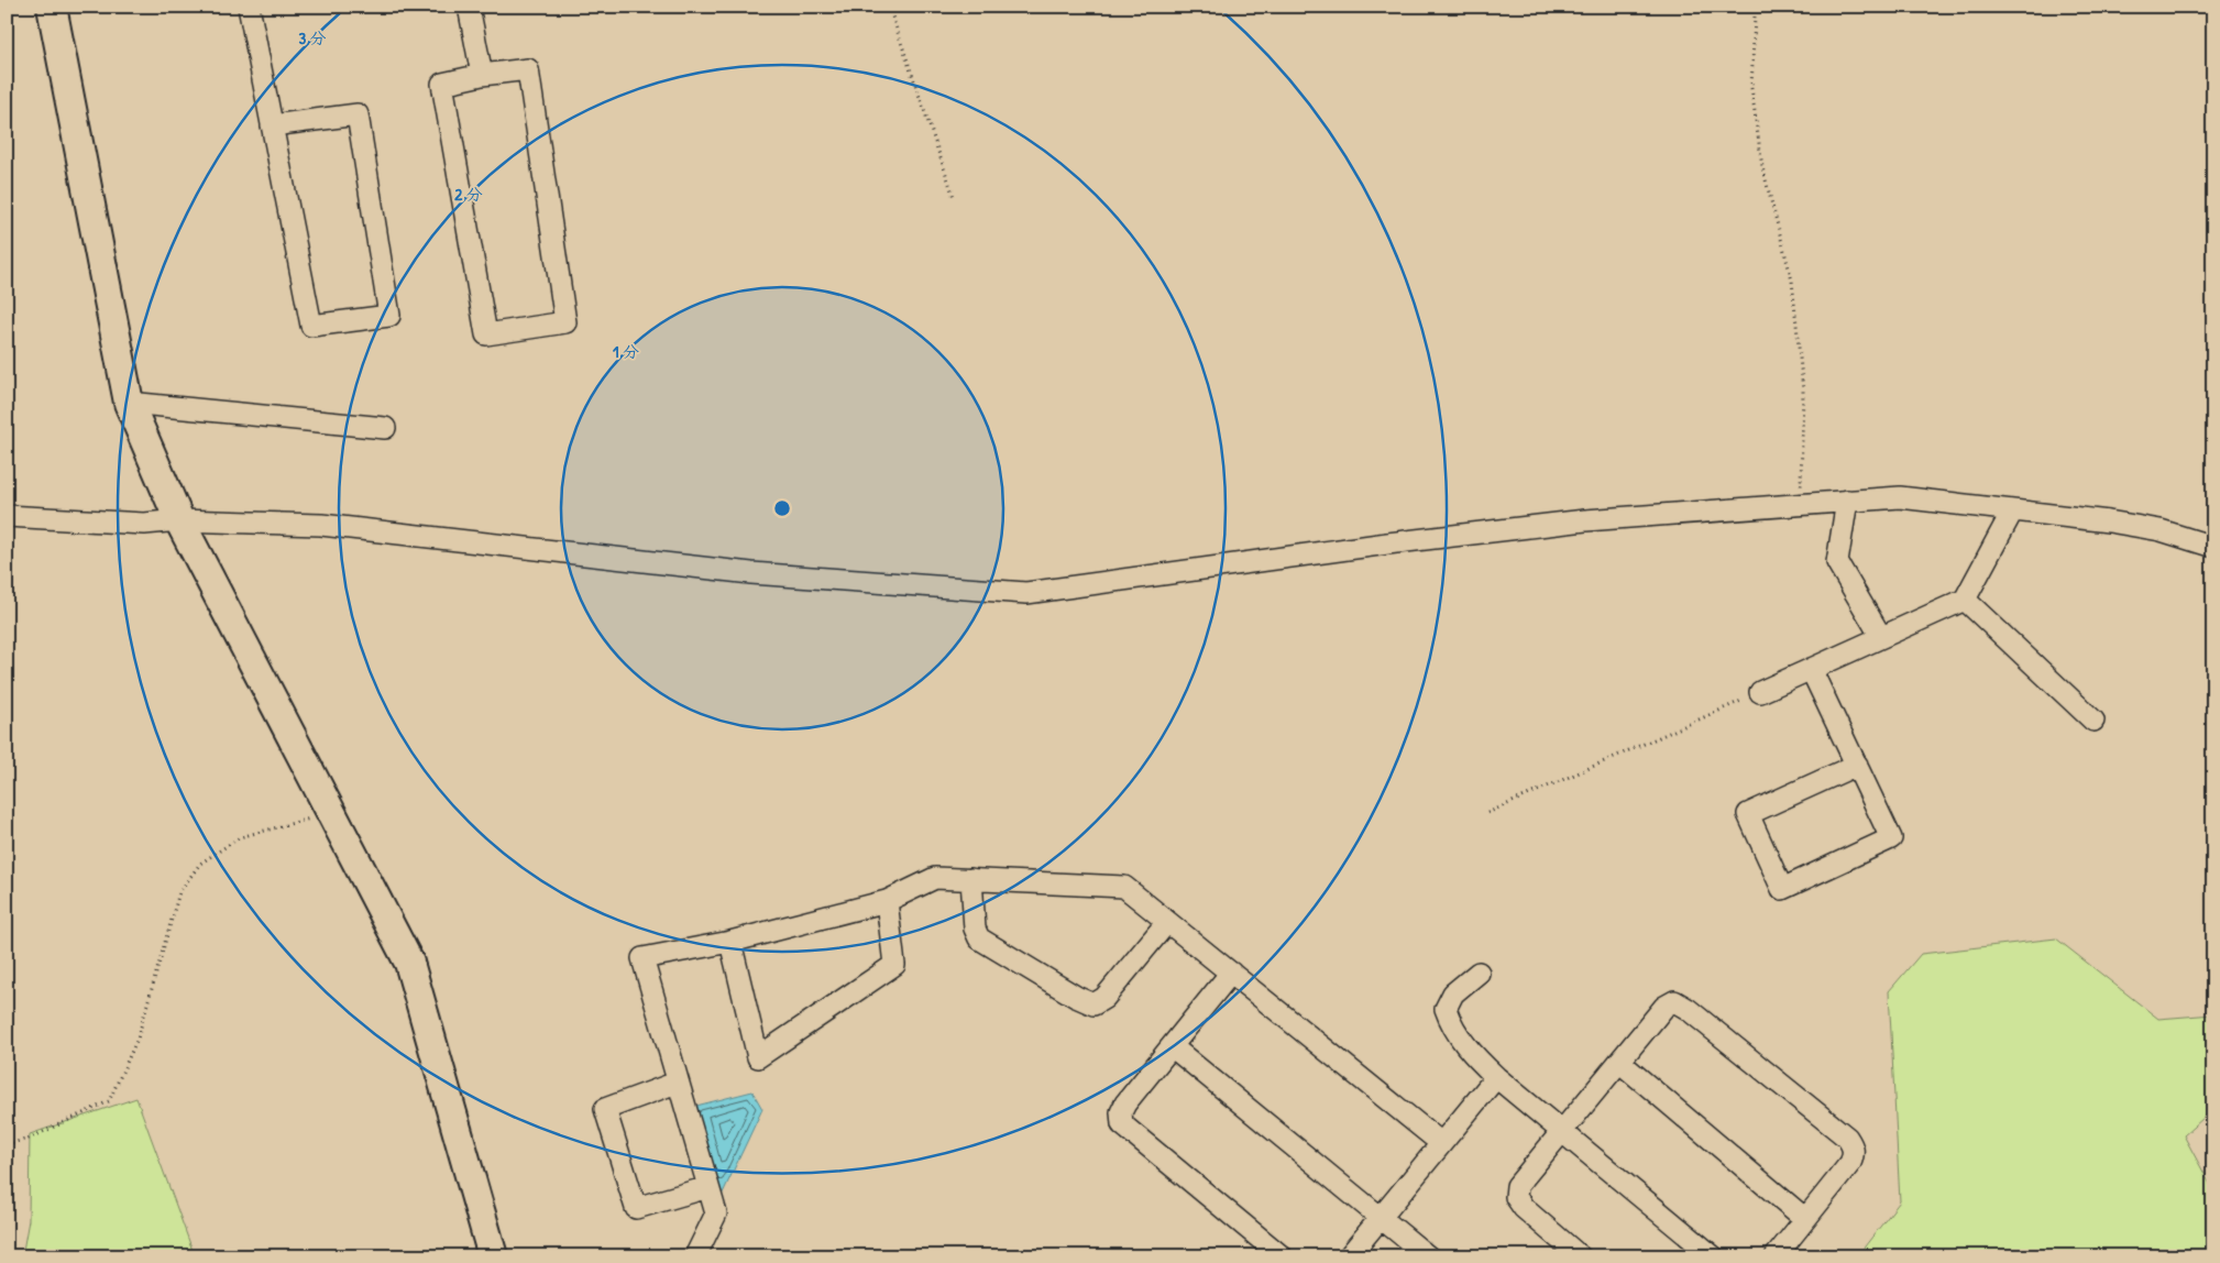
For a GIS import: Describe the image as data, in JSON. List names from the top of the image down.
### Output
{
  "rings": ["3 分", "2 分", "1 分"]
}
